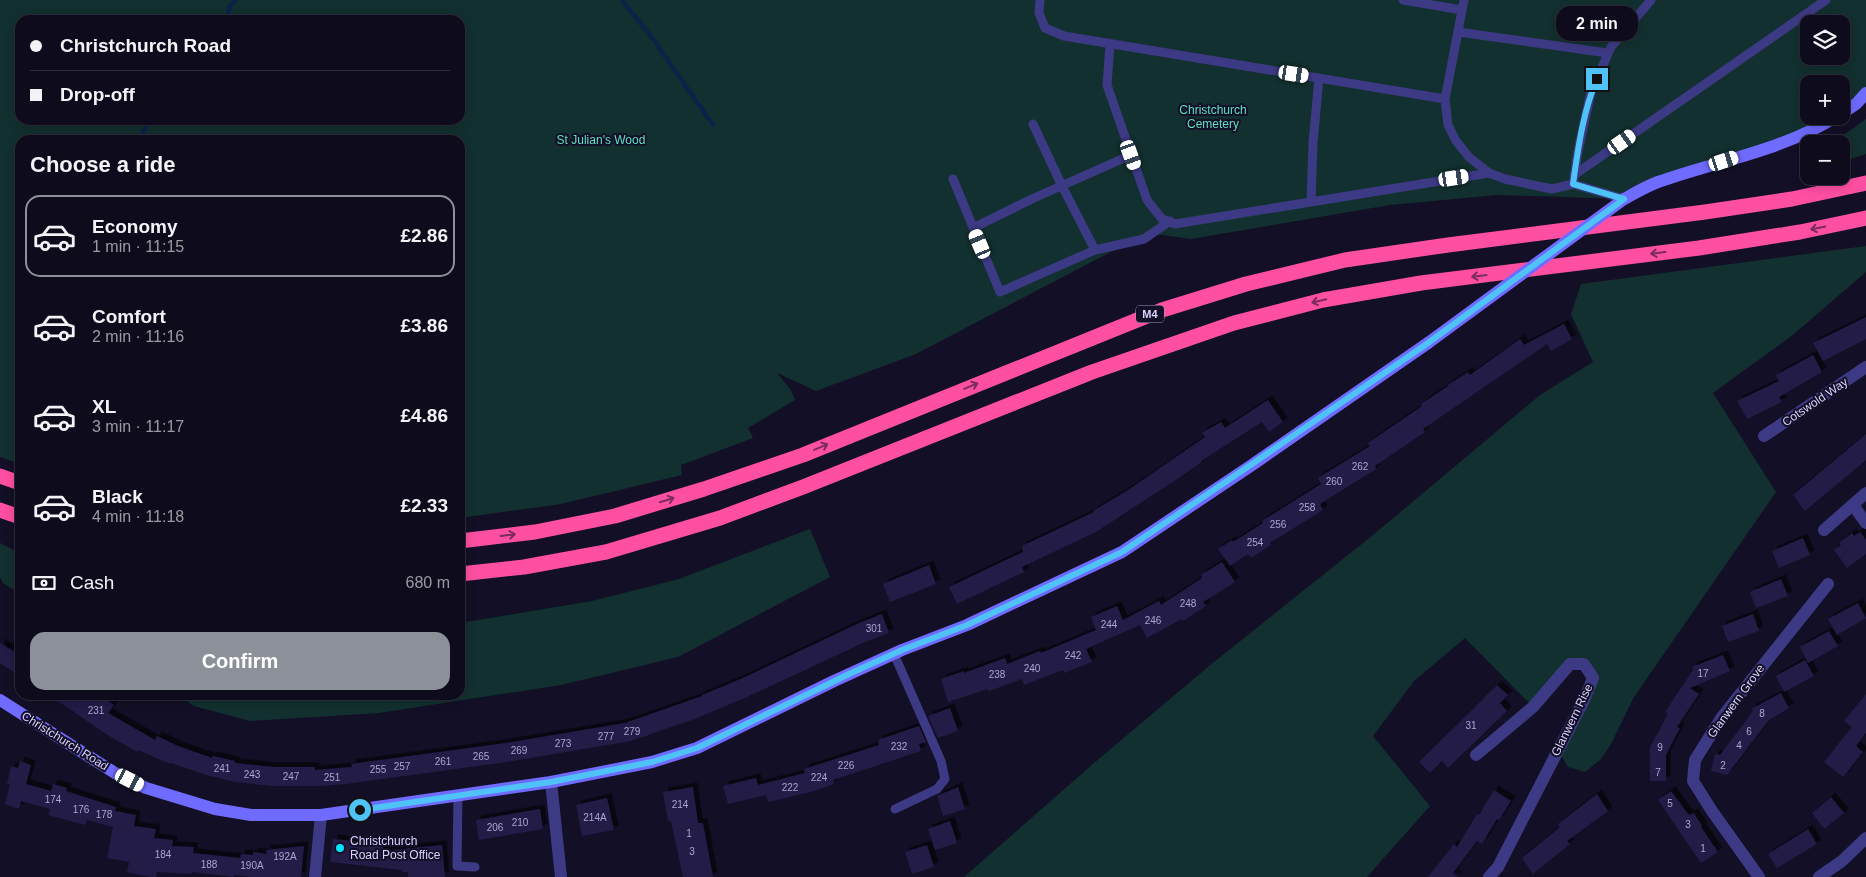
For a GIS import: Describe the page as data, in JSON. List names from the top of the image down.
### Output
{
  "streets": {
    "highway": ["M4"],
    "street": [
      "Cotswold Way",
      "Glanwern Grove",
      "Glanwern Rise",
      "Christchurch Road"
    ]
  },
  "parks": ["Christchurch Cemetery", "St Julian's Wood"],
  "places": ["Christchurch Road Post Office"],
  "house_numbers": [
    "262",
    "260",
    "258",
    "256",
    "254",
    "248",
    "246",
    "244",
    "301",
    "242",
    "240",
    "17",
    "238",
    "231",
    "8",
    "31",
    "279",
    "6",
    "277",
    "273",
    "4",
    "232",
    "9",
    "269",
    "265",
    "261",
    "226",
    "2",
    "257",
    "241",
    "255",
    "7",
    "243",
    "247",
    "251",
    "224",
    "222",
    "174",
    "5",
    "214",
    "176",
    "178",
    "214A",
    "210",
    "3",
    "206",
    "1",
    "1",
    "3",
    "184",
    "192A",
    "188",
    "190A"
  ],
  "page": {
    "bubble": "2 min",
    "map_buttons": ["+", "−"],
    "banner": ["Christchurch Road", "Drop-off"],
    "heading": "Choose a ride",
    "list": [
      {
        "name": "Economy",
        "note": "1 min · 11:15",
        "value": "£2.86"
      },
      {
        "name": "Comfort",
        "note": "2 min · 11:16",
        "value": "£3.86"
      },
      {
        "name": "XL",
        "note": "3 min · 11:17",
        "value": "£4.86"
      },
      {
        "name": "Black",
        "note": "4 min · 11:18",
        "value": "£2.33"
      }
    ],
    "pay": ["Cash", "680 m"],
    "buttons": "Confirm"
  }
}
